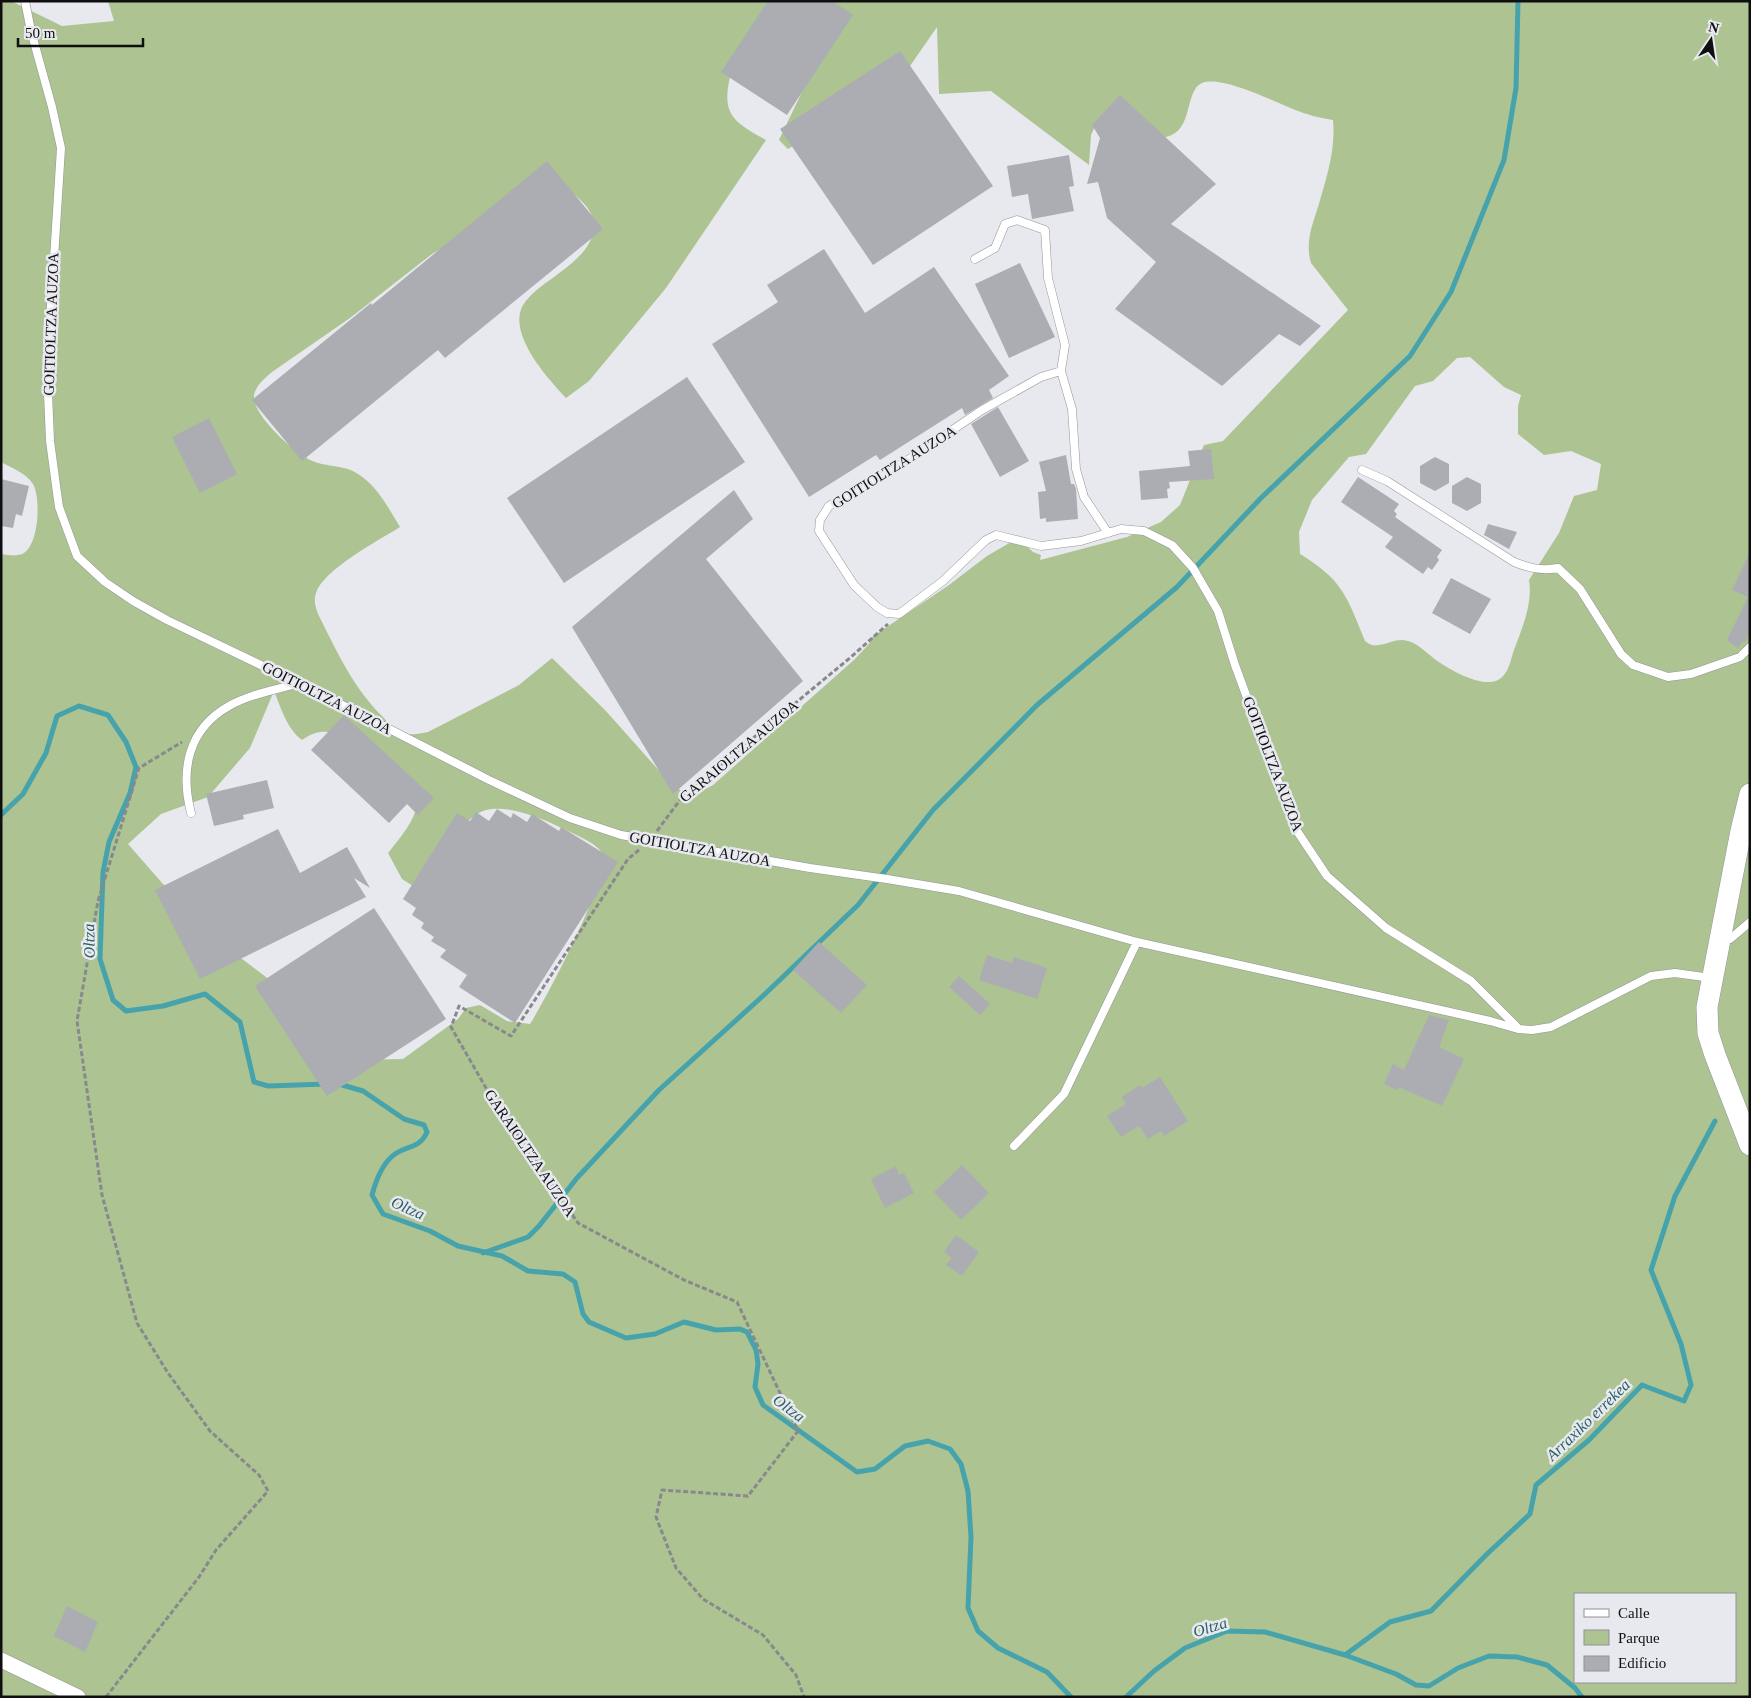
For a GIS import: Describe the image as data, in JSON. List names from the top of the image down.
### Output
{
  "streets": {
    "lane": ["GOITIOLTZA AUZOA"],
    "path": ["GARAIOLTZA AUZOA"]
  },
  "crossings": [
    ["GOITIOLTZA AUZOA", "GARAIOLTZA AUZOA"]
  ],
  "water": ["Oltza", "Arraxiko errekea"],
  "legend": ["Calle", "Parque", "Edificio"],
  "scale_bar": "50 m",
  "north": "top"
}
